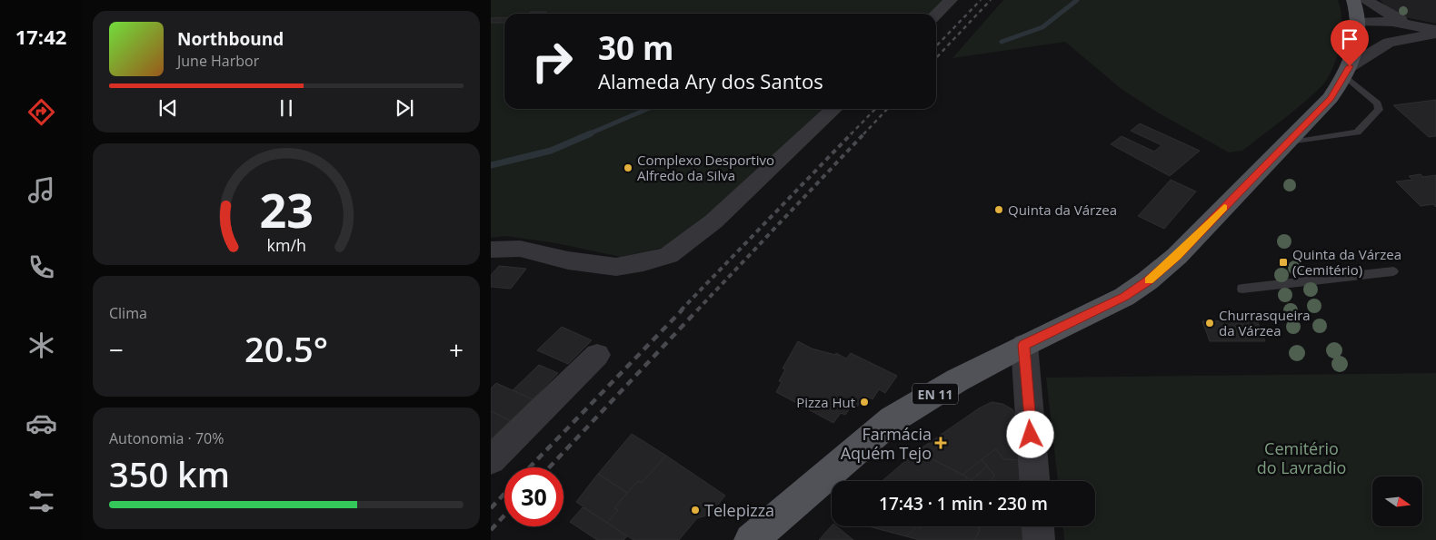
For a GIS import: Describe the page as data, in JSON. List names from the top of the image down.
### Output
{
  "streets": {
    "main road": ["EN 11"]
  },
  "parks": ["Cemitério do Lavradio"],
  "places": {
    "other": [
      "Complexo Desportivo Alfredo da Silva",
      "Quinta da Várzea",
      "Churrasqueira da Várzea",
      "Pizza Hut",
      "Telepizza"
    ],
    "transit": ["Quinta da Várzea (Cemitério)"],
    "health": ["Farmácia Aquém Tejo"]
  },
  "north": "right",
  "page": {
    "tabs": "17:42",
    "turn": ["30 m", "Alameda Ary dos Santos"],
    "song": ["Northbound", "June Harbor"],
    "tile": [
      "Clima",
      ["Autonomia · 70%", "350 km"]
    ],
    "heat": ["−", "20.5°", "+"],
    "limit": "30",
    "trip": "17:43 · 1 min · 230 m",
    "gauge": ["23", "km/h"]
  }
}
